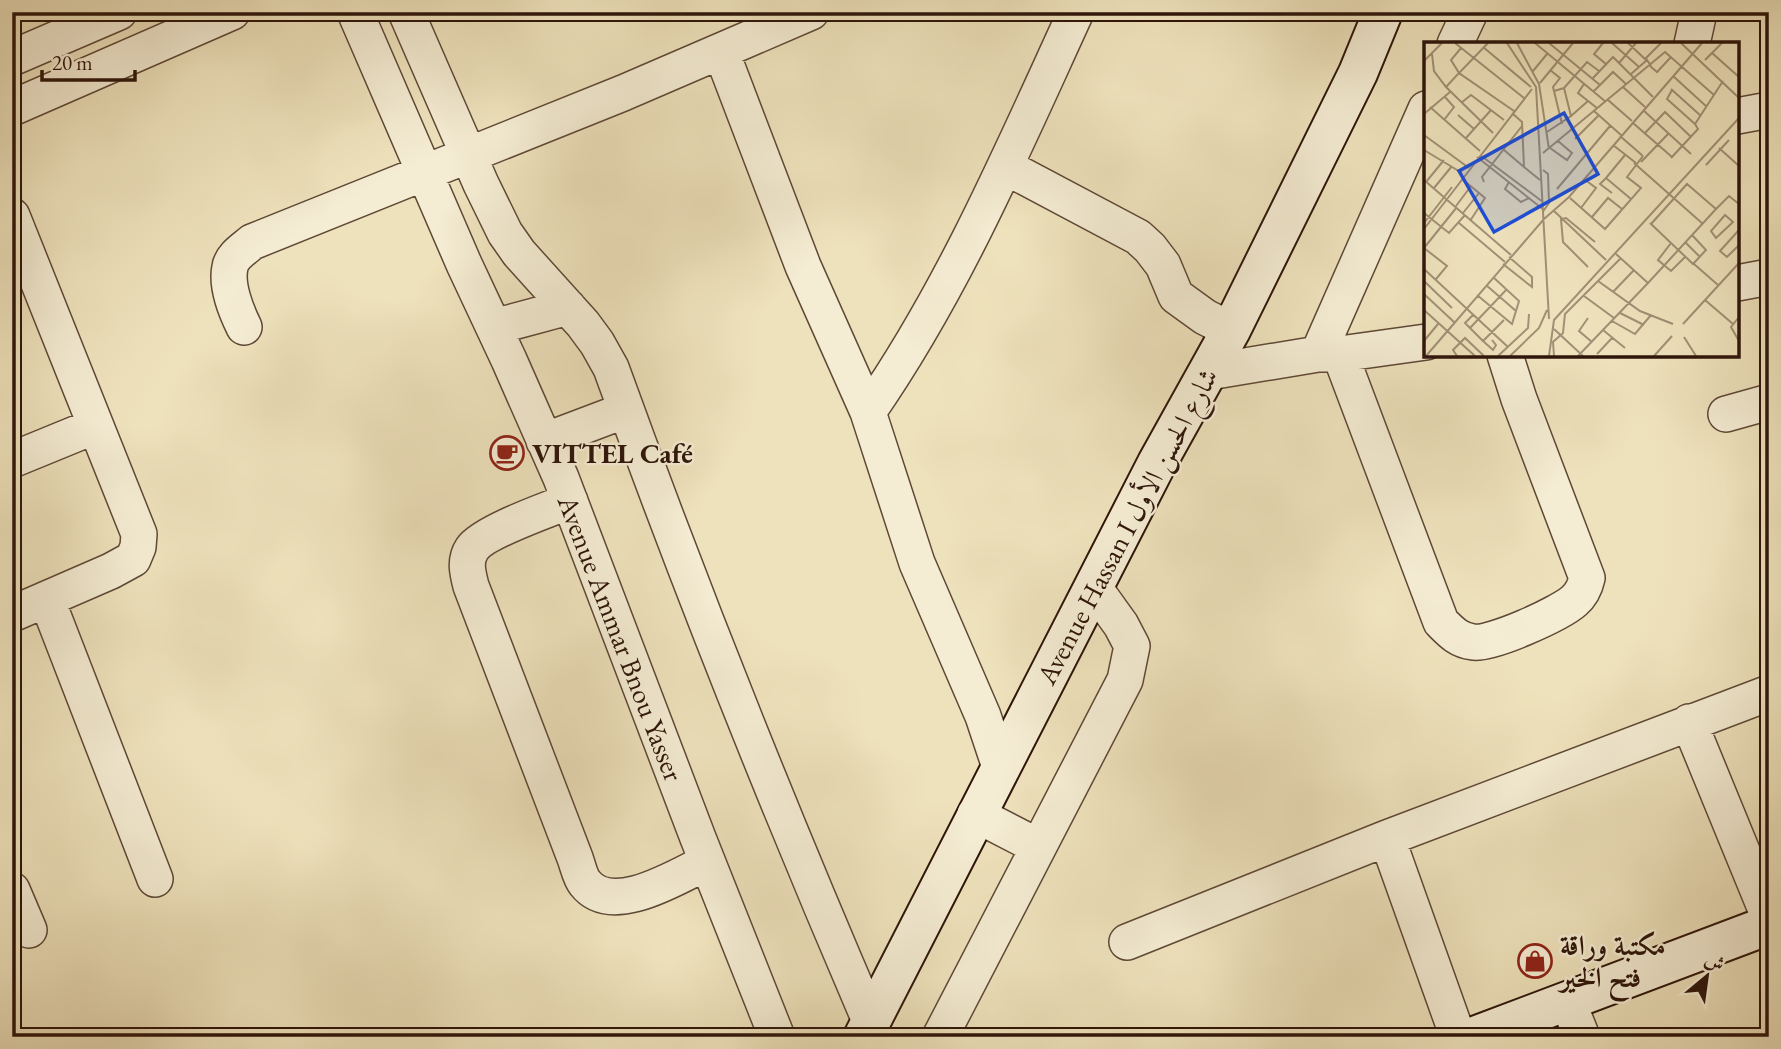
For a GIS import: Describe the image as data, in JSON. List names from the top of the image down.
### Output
{
  "streets": {
    "main road": ["Avenue Hassan I شارع الحسن الأول"],
    "street": ["Avenue Ammar Bnou Yasser"]
  },
  "places": {
    "cafe": ["VITTEL Café"],
    "shop": ["مكتبة وراقة فتح الخير"]
  },
  "scale_bar": "20 m",
  "north": "top right"
}
